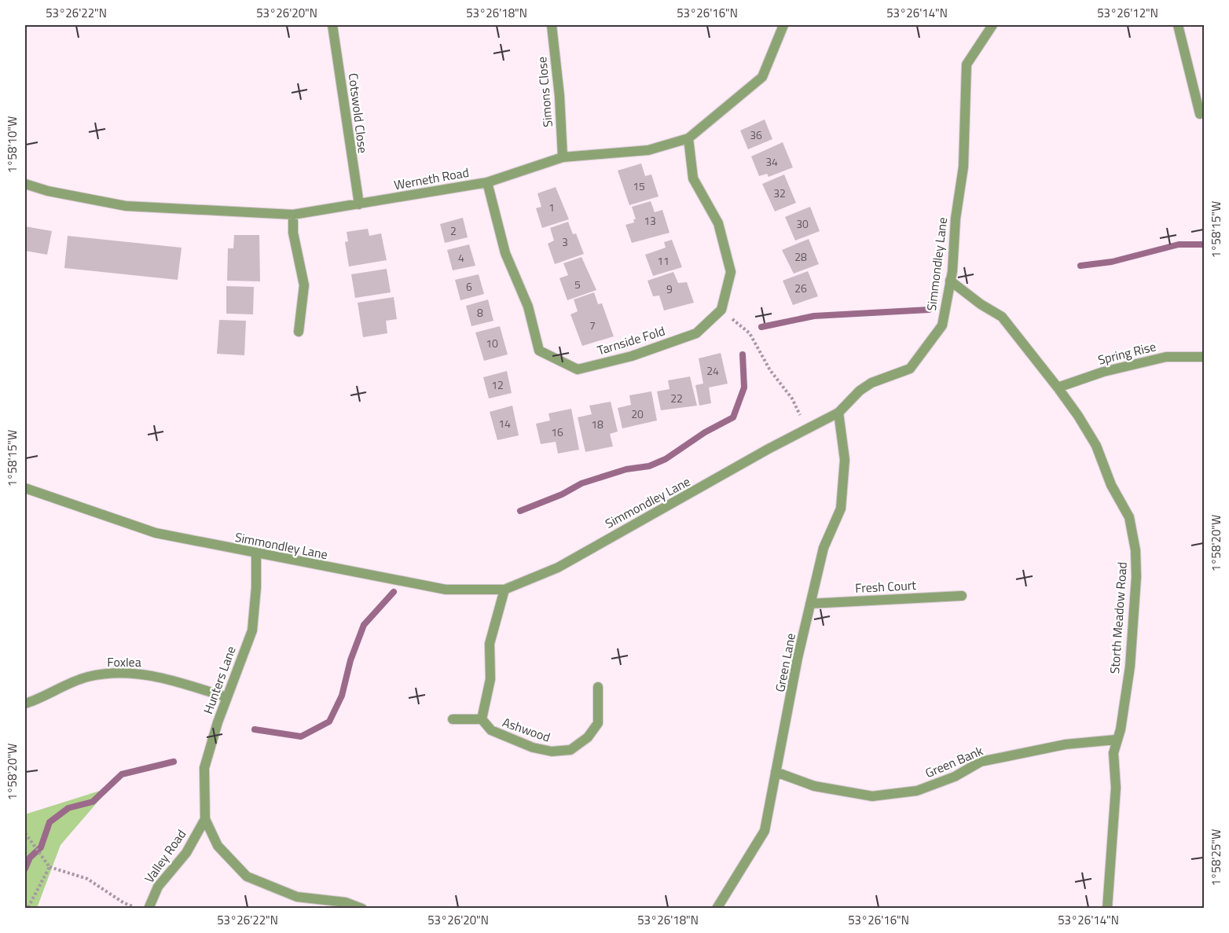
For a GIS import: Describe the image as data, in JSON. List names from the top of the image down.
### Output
{
  "streets": {
    "street": [
      "Simons Close",
      "Cotswold Close",
      "Werneth Road",
      "Simmondley Lane",
      "Tarnside Fold",
      "Spring Rise",
      "Fresh Court",
      "Storth Meadow Road",
      "Foxlea",
      "Green Lane",
      "Hunters Lane",
      "Ashwood",
      "Green Bank",
      "Valley Road"
    ]
  },
  "crossings": [
    ["Simons Close", "Werneth Road"],
    ["Cotswold Close", "Werneth Road"],
    ["Werneth Road", "Tarnside Fold"],
    ["Simmondley Lane", "Storth Meadow Road"],
    ["Simmondley Lane", "Green Lane"],
    ["Simmondley Lane", "Hunters Lane"],
    ["Spring Rise", "Storth Meadow Road"],
    ["Fresh Court", "Green Lane"],
    ["Storth Meadow Road", "Green Bank"],
    ["Foxlea", "Hunters Lane"],
    ["Green Lane", "Green Bank"],
    ["Hunters Lane", "Valley Road"]
  ],
  "house_numbers": [
    "36",
    "34",
    "15",
    "32",
    "1",
    "13",
    "30",
    "2",
    "3",
    "28",
    "4",
    "11",
    "5",
    "6",
    "26",
    "9",
    "8",
    "7",
    "10",
    "24",
    "12",
    "22",
    "20",
    "14",
    "18",
    "16"
  ],
  "coordinates": [
    "53°26'22\"N",
    "53°26'20\"N",
    "53°26'18\"N",
    "53°26'16\"N",
    "53°26'14\"N",
    "53°26'12\"N",
    "1°58'10\"W",
    "1°58'15\"W",
    "1°58'20\"W",
    "1°58'25\"W"
  ]
}
